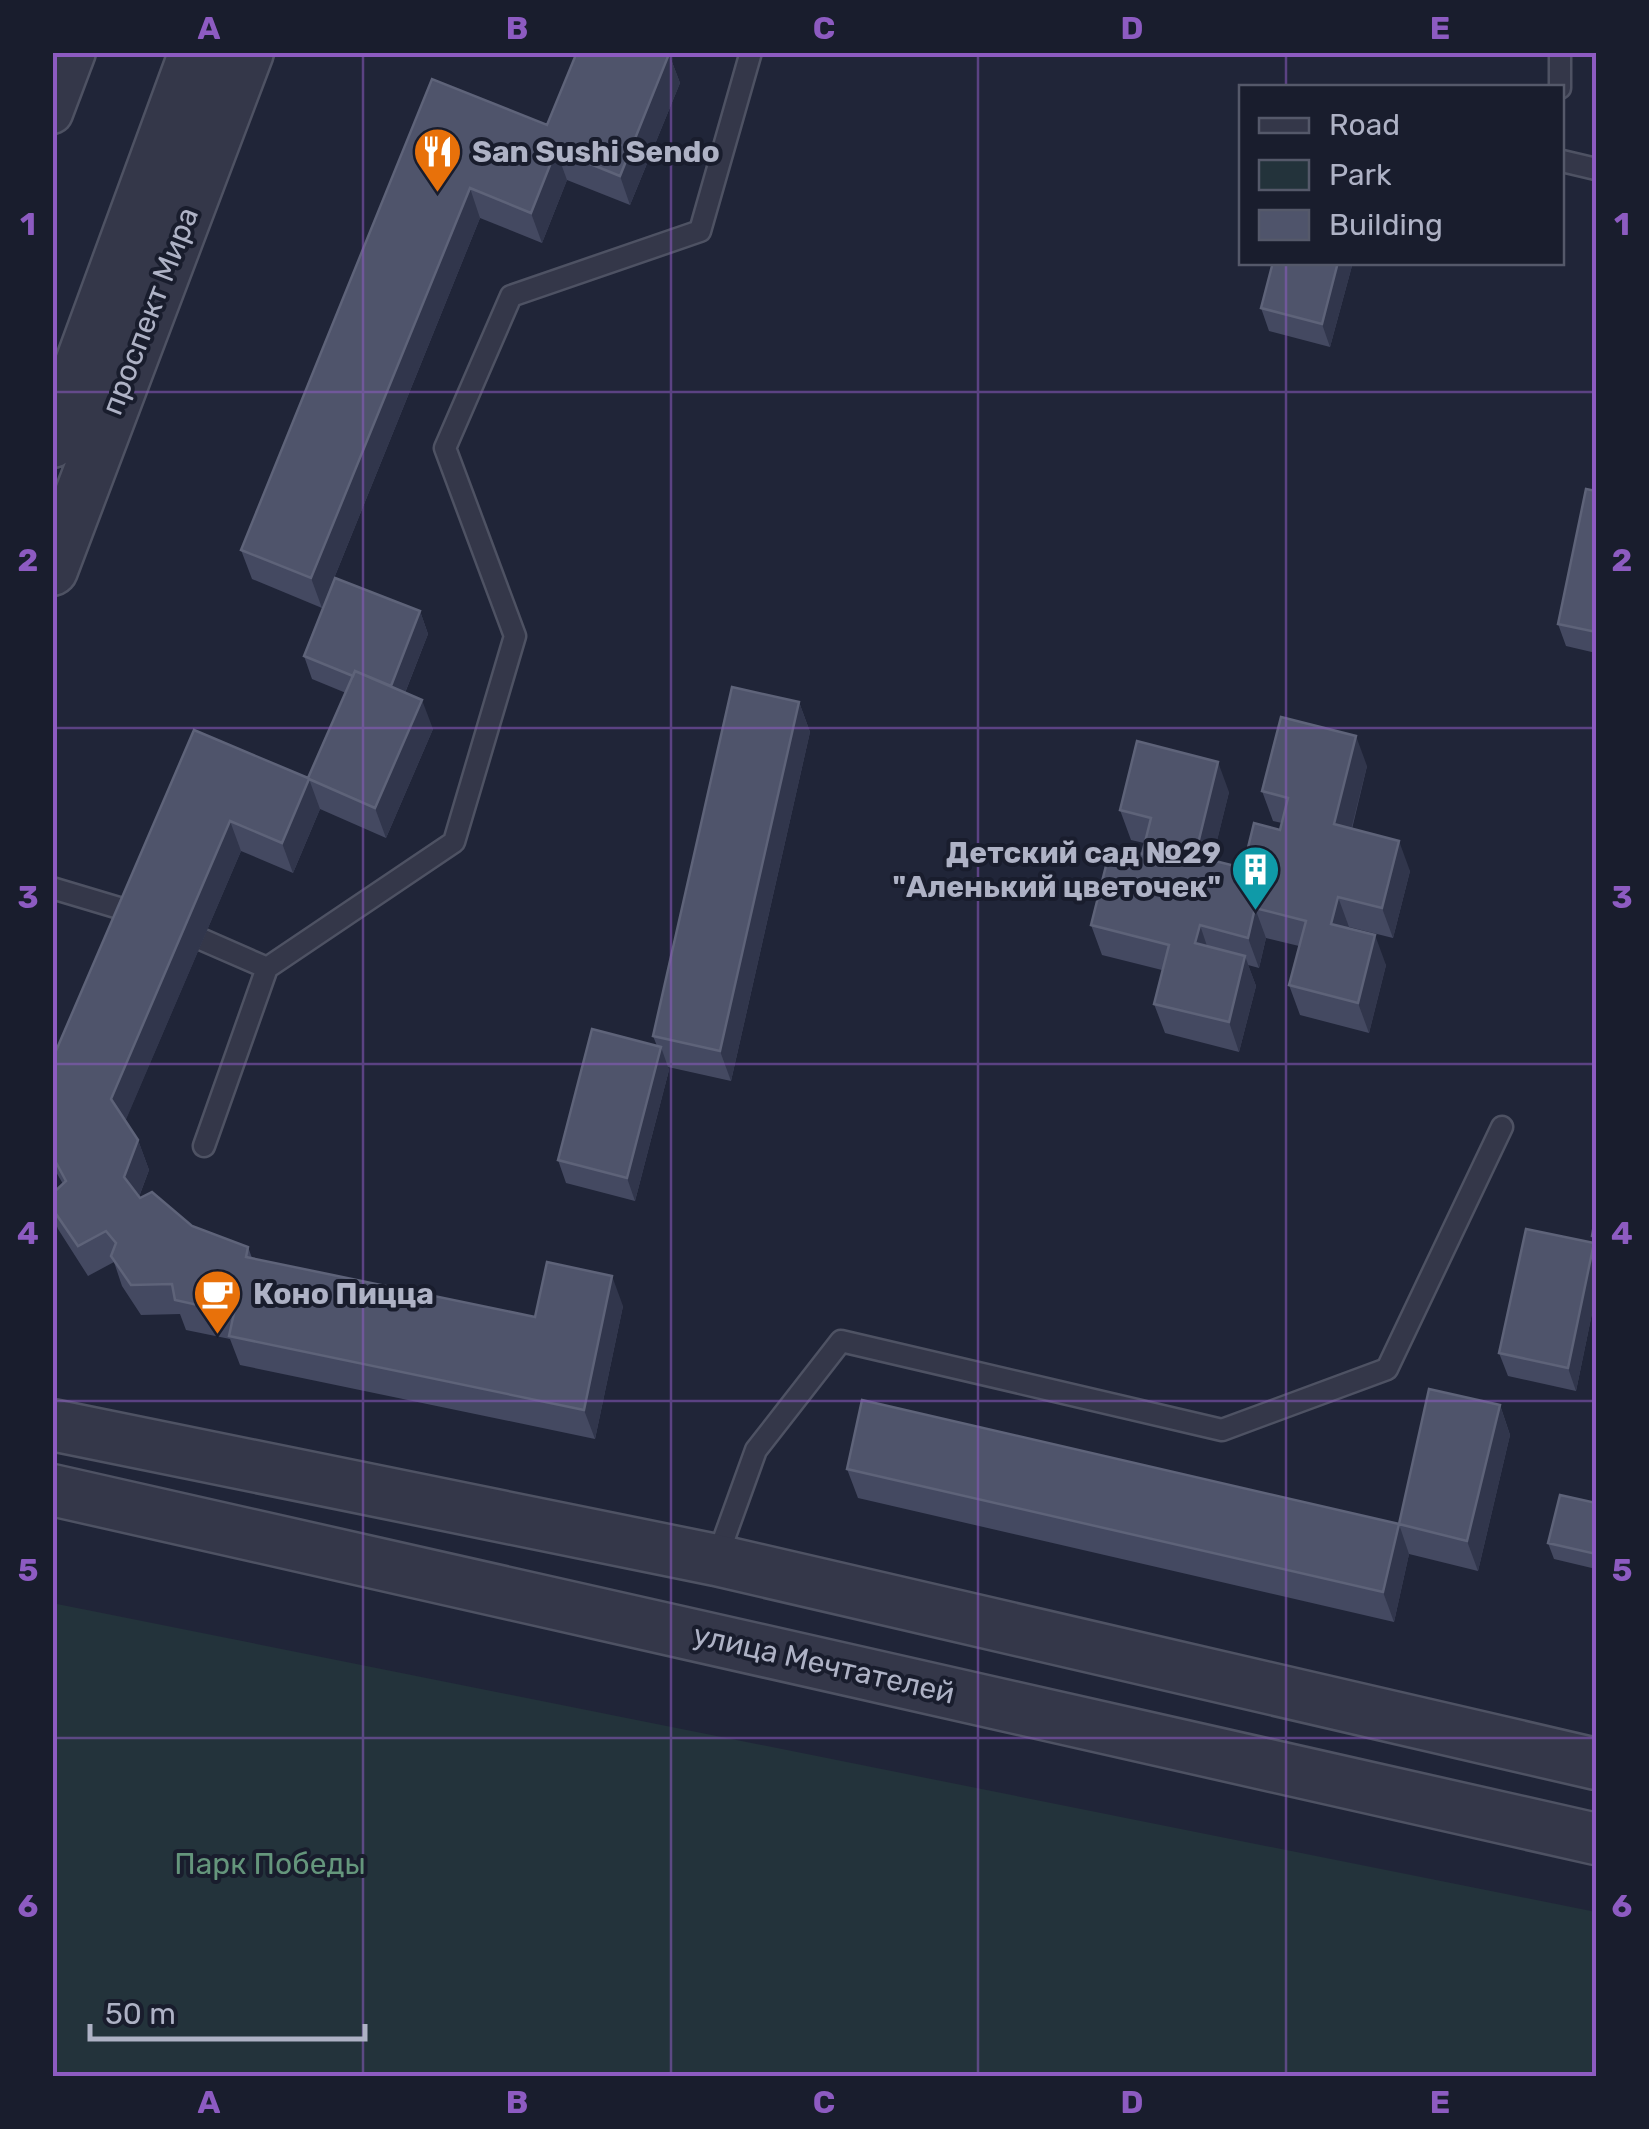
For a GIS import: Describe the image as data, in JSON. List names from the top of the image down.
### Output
{
  "streets": {
    "street": ["проспект Мира", "улица Мечтателей"]
  },
  "parks": ["Парк Победы"],
  "places": {
    "restaurant": ["San Sushi Sendo"],
    "building": ["Детский сад №29 \"Аленький цветочек\""],
    "cafe": ["Коно Пицца"]
  },
  "legend": ["Road", "Park", "Building"],
  "scale_bar": "50 m",
  "grid": {
    "columns": [
      "A",
      "B",
      "C",
      "D",
      "E"
    ],
    "rows": [
      "1",
      "2",
      "3",
      "4",
      "5",
      "6"
    ]
  }
}
